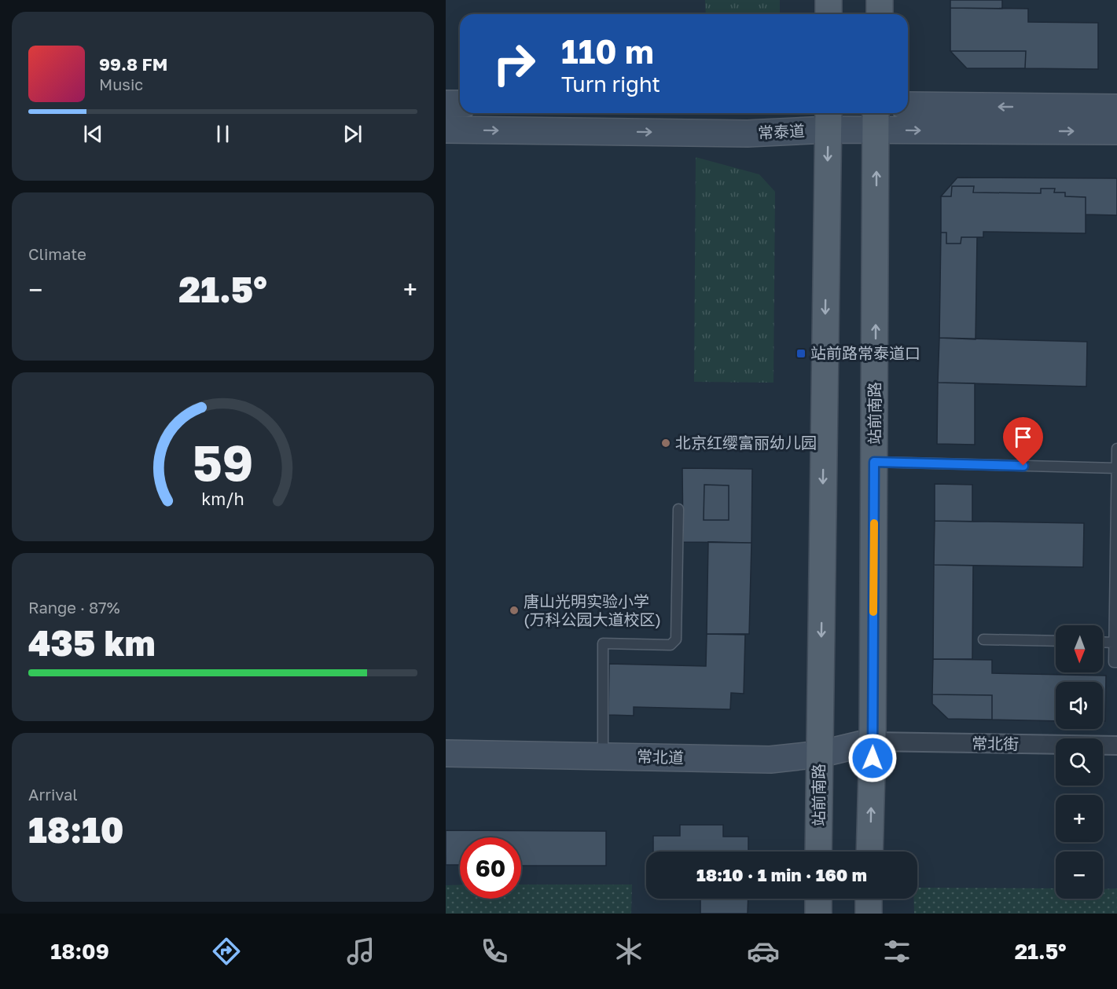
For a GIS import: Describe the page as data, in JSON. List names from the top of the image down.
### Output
{
  "streets": {
    "main road": ["站前南路"],
    "street": ["常泰道", "常北街", "常北道"]
  },
  "crossings": [
    ["常泰道", "站前南路"],
    ["站前南路", "常北街"],
    ["站前南路", "常北道"],
    ["常北街", "常北道"]
  ],
  "places": {
    "transit": ["站前路常泰道口"],
    "other": ["北京红缨富丽幼儿园", "唐山光明实验小学 (万科公园大道校区)"]
  },
  "north": "bottom",
  "page": {
    "turn": ["110 m", "Turn right"],
    "song": ["99.8 FM", "Music"],
    "tile": [
      "Climate",
      ["Range · 87%", "435 km"],
      ["Arrival", "18:10"]
    ],
    "heat": ["−", "21.5°", "+"],
    "map_buttons": ["+", "−"],
    "limit": "60",
    "trip": "18:10 · 1 min · 160 m",
    "tabs": ["18:09", "21.5°"],
    "gauge": ["59", "km/h"]
  }
}
